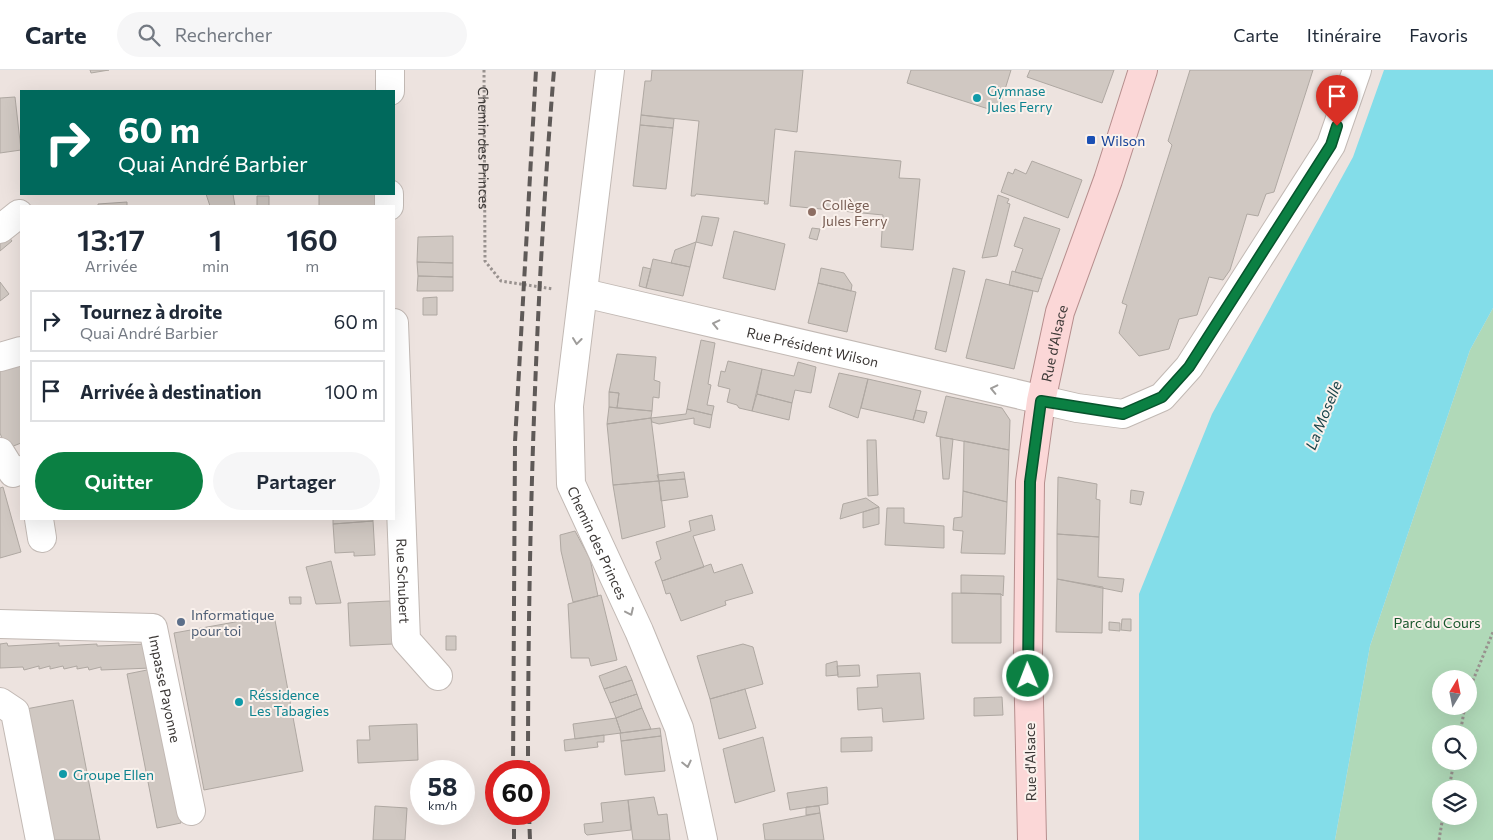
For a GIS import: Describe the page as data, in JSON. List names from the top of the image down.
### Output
{
  "streets": {
    "main road": ["Rue d'Alsace"],
    "street": [
      "Chemin des Princes",
      "Rue Président Wilson",
      "Rue Schubert",
      "Impasse Payonne"
    ]
  },
  "crossings": [
    ["Chemin des Princes", "Rue Président Wilson"],
    ["Rue d'Alsace", "Rue Président Wilson"]
  ],
  "one_way": ["Chemin des Princes", "Rue Président Wilson"],
  "water": ["La Moselle"],
  "parks": ["Parc du Cours"],
  "places": {
    "other": [
      "Gymnase Jules Ferry",
      "Collège Jules Ferry",
      "Informatique pour toi",
      "Réssidence Les Tabagies",
      "Groupe Ellen"
    ],
    "transit": ["Wilson"]
  },
  "north": "top",
  "page": {
    "header": "Carte",
    "search": "Rechercher",
    "nav": ["Carte", "Itinéraire", "Favoris"],
    "turn": ["60 m", "Quai André Barbier"],
    "eta": [
      "13:17",
      "Arrivée",
      "1",
      "min",
      "160",
      "m"
    ],
    "list": [
      {
        "name": "Tournez à droite",
        "note": "Quai André Barbier",
        "value": "60 m"
      },
      {
        "name": "Arrivée à destination",
        "value": "100 m"
      }
    ],
    "buttons": ["Quitter", "Partager"],
    "speed": "58 km/h",
    "limit": "60"
  }
}
